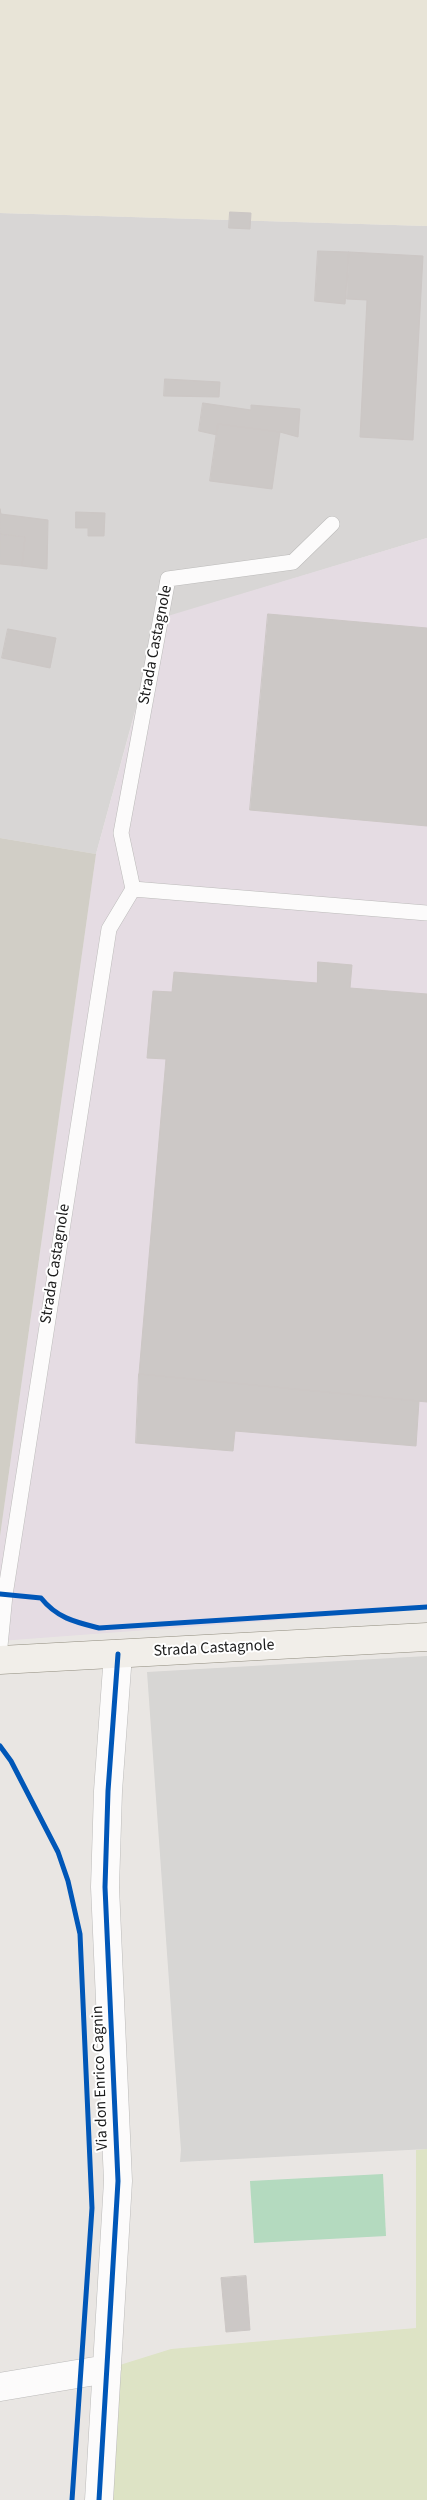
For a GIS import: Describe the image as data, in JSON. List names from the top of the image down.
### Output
{
  "streets": {
    "main road": ["Strada Castagnole"],
    "street": ["Via don Enrico Cagnin"]
  },
  "crossings": [
    ["Strada Castagnole", "Via don Enrico Cagnin"]
  ]
}
